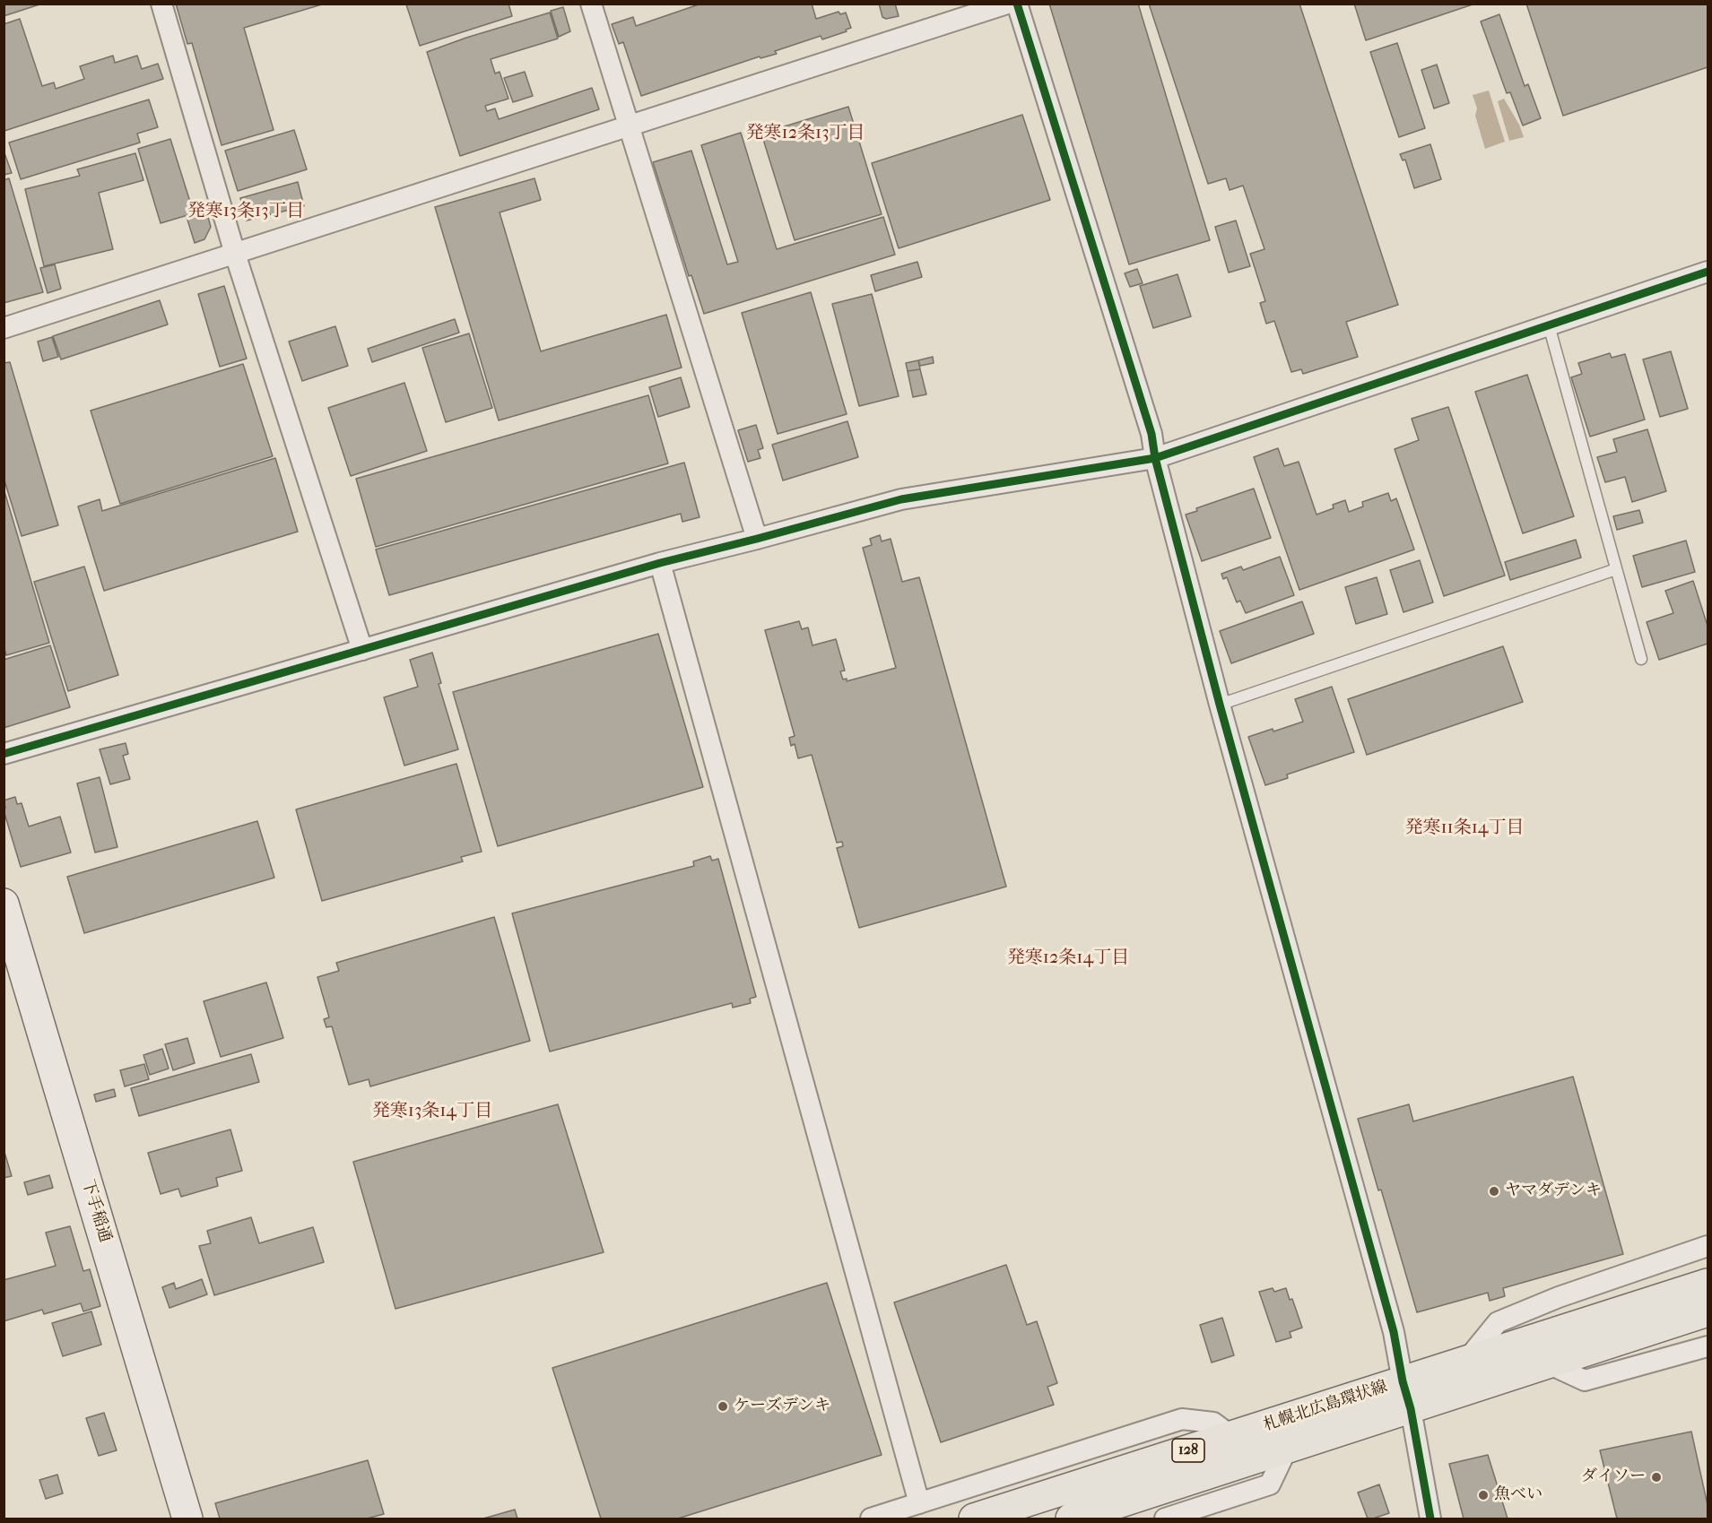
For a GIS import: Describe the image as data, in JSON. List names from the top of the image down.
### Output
{
  "streets": {
    "main road": ["下手稲通", "札幌北広島環状線", "128"]
  },
  "districts": [
    "発寒12条13丁目",
    "発寒13条13丁目",
    "発寒11条14丁目",
    "発寒12条14丁目",
    "発寒13条14丁目"
  ],
  "places": [
    "ヤマダデンキ",
    "ケーズデンキ",
    "ダイソー",
    "魚べい"
  ]
}
